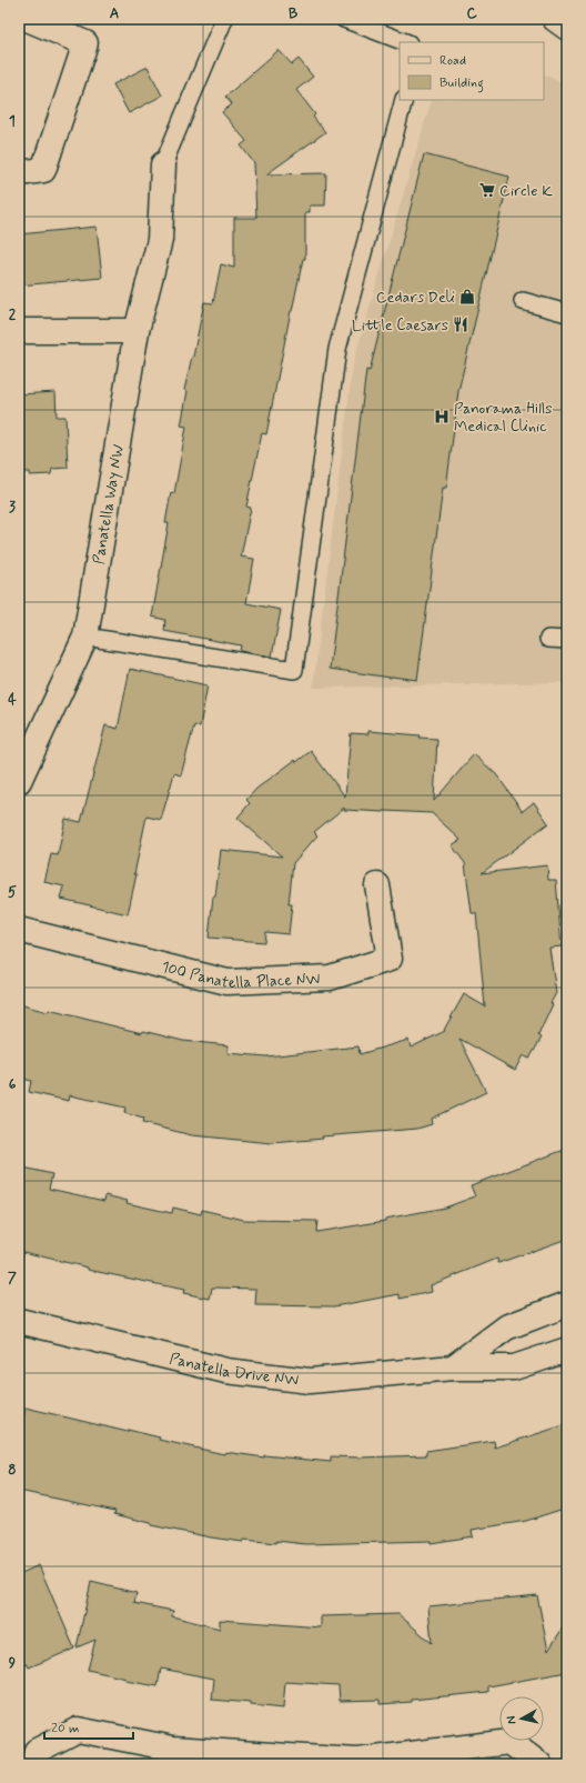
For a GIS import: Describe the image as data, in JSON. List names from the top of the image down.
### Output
{
  "streets": {
    "street": ["Panatella Way NW", "100 Panatella Place NW", "Panatella Drive NW"]
  },
  "places": {
    "supermarket": ["Circle K"],
    "shop": ["Cedars Deli"],
    "restaurant": ["Little Caesars"],
    "hospital": ["Panorama Hills Medical Clinic"]
  },
  "legend": ["Road", "Building"],
  "scale_bar": "20 m",
  "north": "left",
  "grid": {
    "columns": ["A", "B", "C"],
    "rows": [
      "1",
      "2",
      "3",
      "4",
      "5",
      "6",
      "7",
      "8",
      "9"
    ]
  }
}
